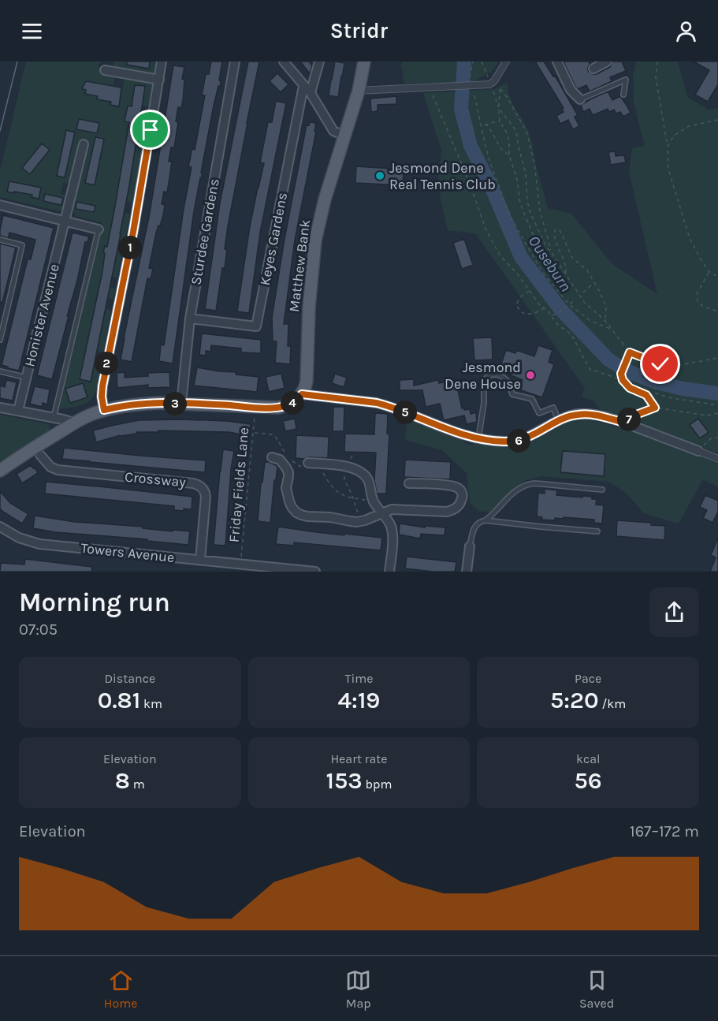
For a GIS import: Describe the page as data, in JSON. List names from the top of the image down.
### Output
{
  "streets": {
    "main road": ["Matthew Bank"],
    "street": [
      "Sturdee Gardens",
      "Keyes Gardens",
      "Honister Avenue",
      "Crossway",
      "Towers Avenue"
    ],
    "path": ["Friday Fields Lane"]
  },
  "crossings": [
    ["Sturdee Gardens", "Keyes Gardens"],
    ["Crossway", "Towers Avenue"],
    ["Friday Fields Lane", "Towers Avenue"]
  ],
  "water": ["Ouseburn"],
  "places": ["Jesmond Dene Real Tennis Club", "Jesmond Dene House"],
  "page": {
    "header": "Stridr",
    "pins": [
      "1",
      "2",
      "4",
      "3",
      "5",
      "7",
      "6"
    ],
    "heading": ["Morning run", "07:05"],
    "stats": [
      ["Distance", "0.81 km"],
      ["Time", "4:19"],
      ["Pace", "5:20 /km"],
      ["Elevation", "8 m"],
      ["Heart rate", "153 bpm"],
      ["kcal", "56"]
    ],
    "chart": ["Elevation", "167–172 m"],
    "tabs": ["Home", "Map", "Saved"]
  }
}
